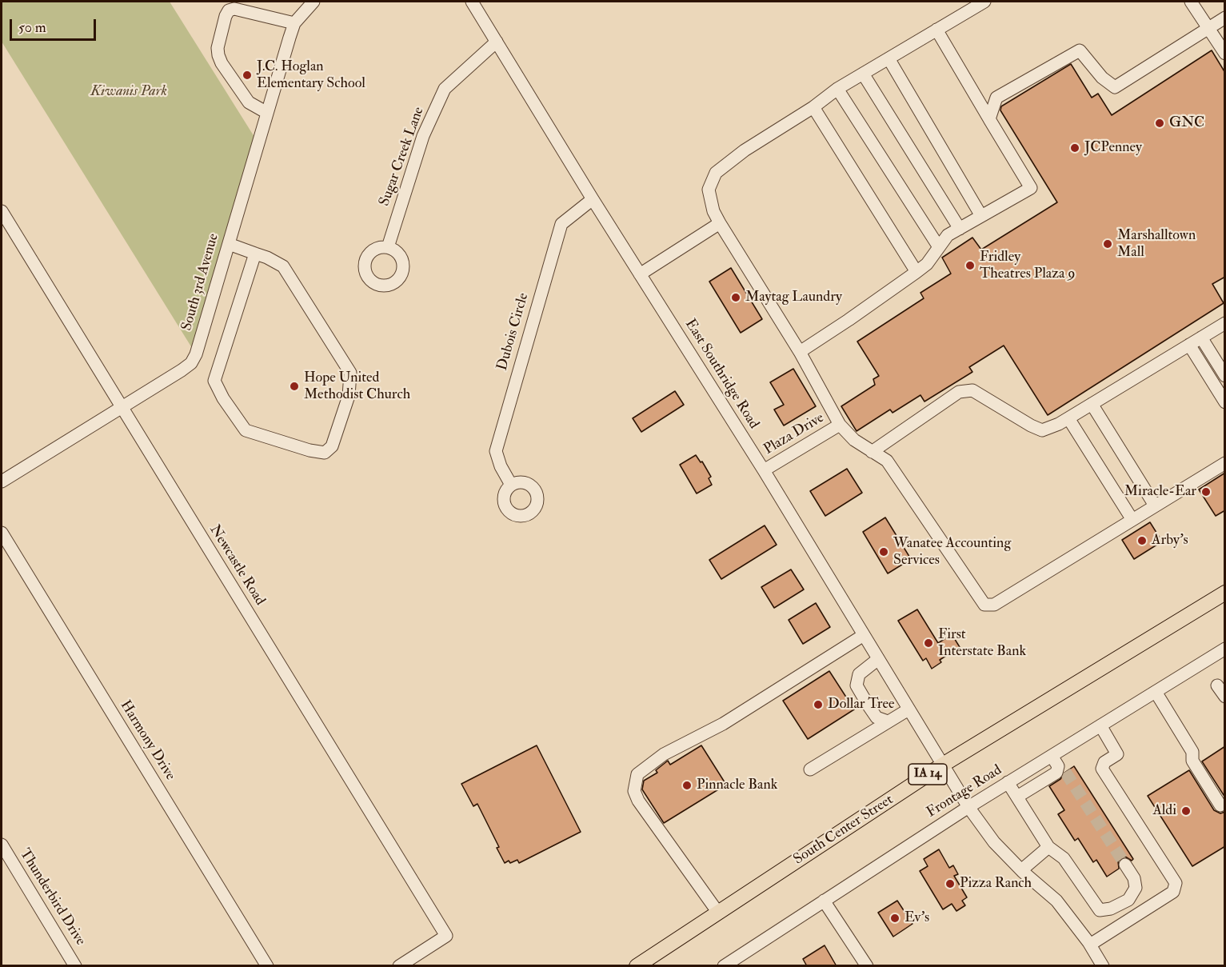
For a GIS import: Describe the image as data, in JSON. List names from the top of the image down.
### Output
{
  "streets": {
    "main road": ["IA 14", "South Center Street"],
    "street": [
      "Sugar Creek Lane",
      "South 3rd Avenue",
      "Dubois Circle",
      "East Southridge Road",
      "Plaza Drive",
      "Newcastle Road",
      "Harmony Drive",
      "Frontage Road",
      "Thunderbird Drive"
    ]
  },
  "crossings": [
    ["Sugar Creek Lane", "East Southridge Road"],
    ["South 3rd Avenue", "Newcastle Road"],
    ["Dubois Circle", "East Southridge Road"],
    ["East Southridge Road", "Plaza Drive"],
    ["East Southridge Road", "Frontage Road"],
    ["East Southridge Road", "South Center Street"]
  ],
  "parks": ["Kiwanis Park"],
  "places": [
    "J.C. Hoglan Elementary School",
    "GNC",
    "JCPenney",
    "Marshalltown Mall",
    "Fridley Theatres Plaza 9",
    "Maytag Laundry",
    "Hope United Methodist Church",
    "Miracle-Ear",
    "Arby's",
    "Wanatee Accounting Services",
    "First Interstate Bank",
    "Dollar Tree",
    "Pinnacle Bank",
    "Aldi",
    "Pizza Ranch",
    "Ev's"
  ],
  "scale_bar": "50 m"
}
